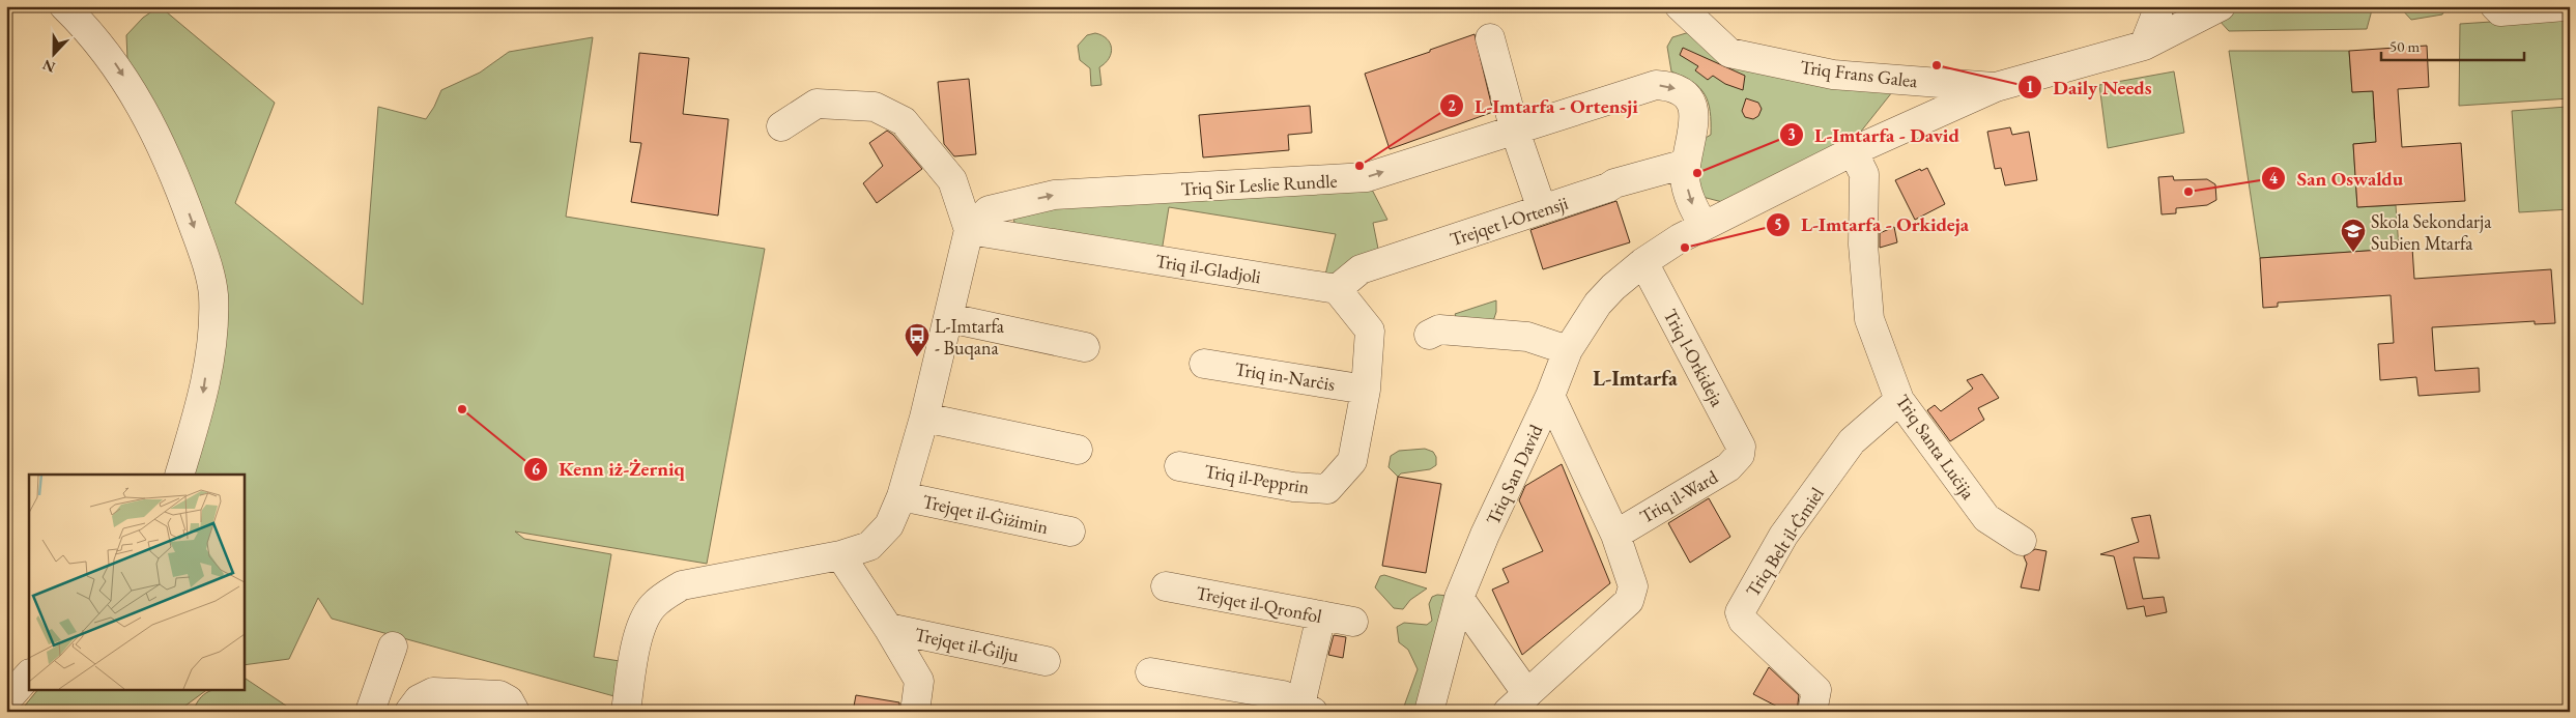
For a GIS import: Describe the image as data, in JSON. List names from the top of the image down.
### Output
{
  "streets": {
    "street": [
      "Triq Frans Galea",
      "Triq Sir Leslie Rundle",
      "Trejqet l-Ortensji",
      "Triq il-Gladjoli",
      "Triq l-Orkideja",
      "Triq in-Narċis",
      "Triq Santa Luċija",
      "Triq San David",
      "Triq il-Pepprin",
      "Triq il-Ward",
      "Trejqet il-Ġiżimin",
      "Triq Belt il-Ġmiel",
      "Trejqet il-Qronfol",
      "Trejqet il-Ġilju"
    ]
  },
  "crossings": [
    ["Triq Frans Galea", "Triq San David"],
    ["Triq Sir Leslie Rundle", "Trejqet l-Ortensji"],
    ["Triq Sir Leslie Rundle", "Triq il-Gladjoli"],
    ["Triq Sir Leslie Rundle", "Triq San David"],
    ["Trejqet l-Ortensji", "Triq il-Gladjoli"],
    ["Triq l-Orkideja", "Triq San David"],
    ["Triq l-Orkideja", "Triq il-Ward"],
    ["Triq in-Narċis", "Triq il-Pepprin"],
    ["Triq Santa Luċija", "Triq San David"],
    ["Triq Santa Luċija", "Triq Belt il-Ġmiel"]
  ],
  "one_way": ["Triq Sir Leslie Rundle"],
  "districts": ["L-Imtarfa"],
  "places": {
    "other": [
      "Daily Needs",
      "L-Imtarfa - Ortensji",
      "L-Imtarfa - David",
      "San Oswaldu",
      "L-Imtarfa - Orkideja",
      "Kenn iż-Żerniq"
    ],
    "school or university": ["Skola Sekondarja Subien Mtarfa"],
    "bus stop": ["L-Imtarfa - Buqana"]
  },
  "scale_bar": "50 m",
  "north": "bottom"
}
